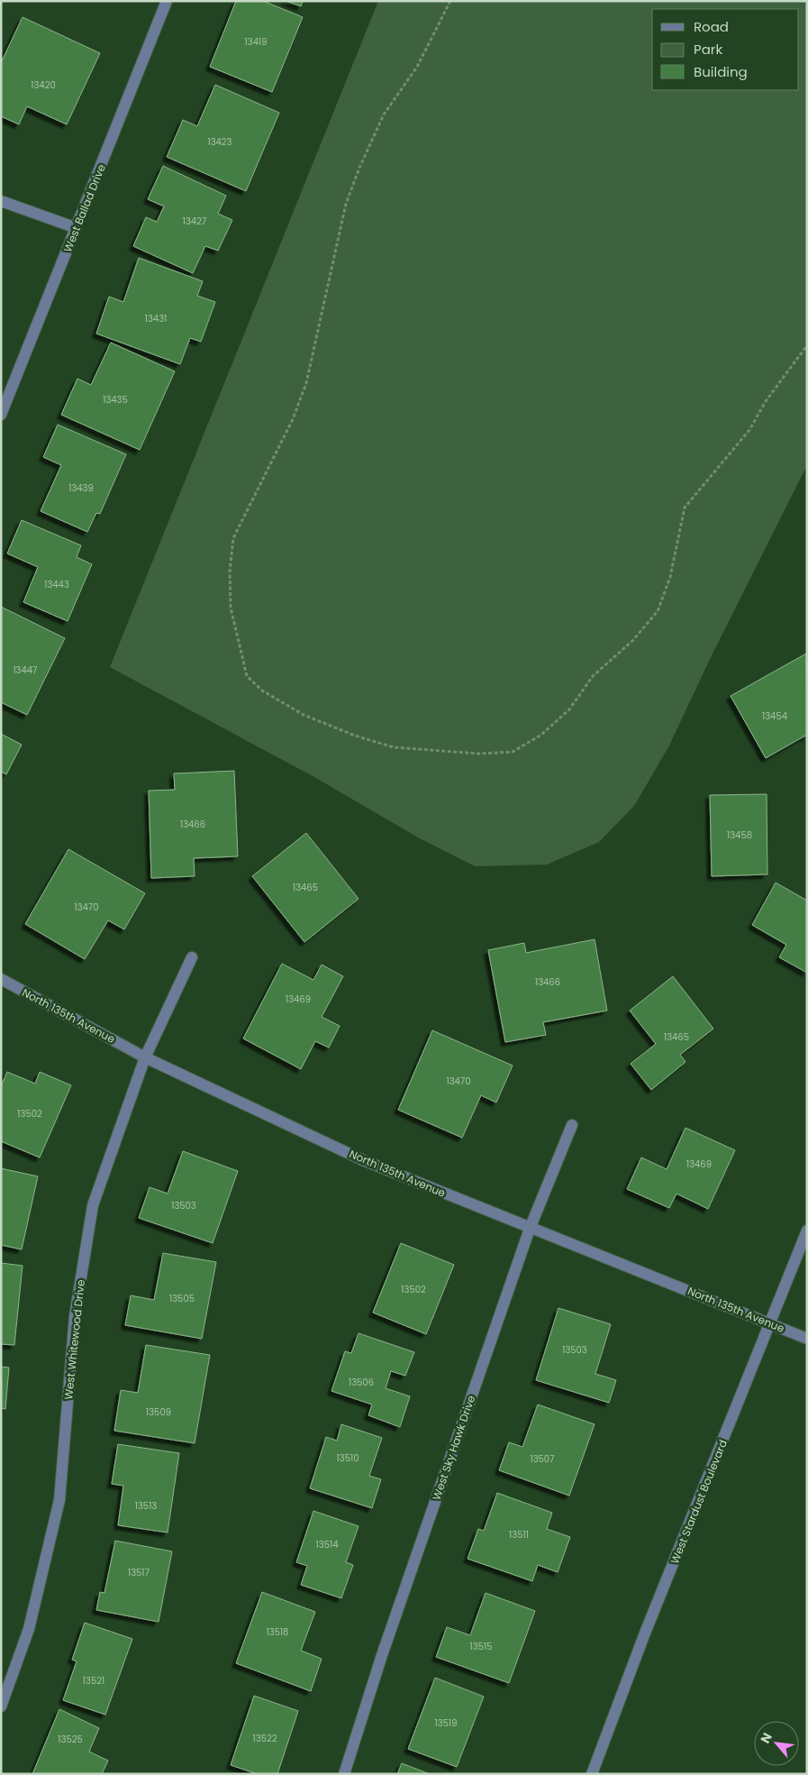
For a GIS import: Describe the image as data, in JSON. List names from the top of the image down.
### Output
{
  "streets": {
    "street": [
      "West Ballad Drive",
      "North 135th Avenue",
      "West Whitewood Drive",
      "West Sky Hawk Drive",
      "West Stardust Boulevard"
    ]
  },
  "crossings": [
    ["North 135th Avenue", "West Whitewood Drive"],
    ["North 135th Avenue", "West Sky Hawk Drive"],
    ["North 135th Avenue", "West Stardust Boulevard"]
  ],
  "house_numbers": [
    "13419",
    "13420",
    "13423",
    "13427",
    "13431",
    "13435",
    "13439",
    "13443",
    "13447",
    "13454",
    "13466",
    "13458",
    "13465",
    "13470",
    "13466",
    "13469",
    "13465",
    "13470",
    "13502",
    "13469",
    "13503",
    "13502",
    "13505",
    "13503",
    "13506",
    "13509",
    "13510",
    "13507",
    "13513",
    "13511",
    "13514",
    "13517",
    "13518",
    "13515",
    "13521",
    "13519",
    "13522",
    "13525"
  ],
  "legend": ["Road", "Park", "Building"],
  "north": "top left"
}
